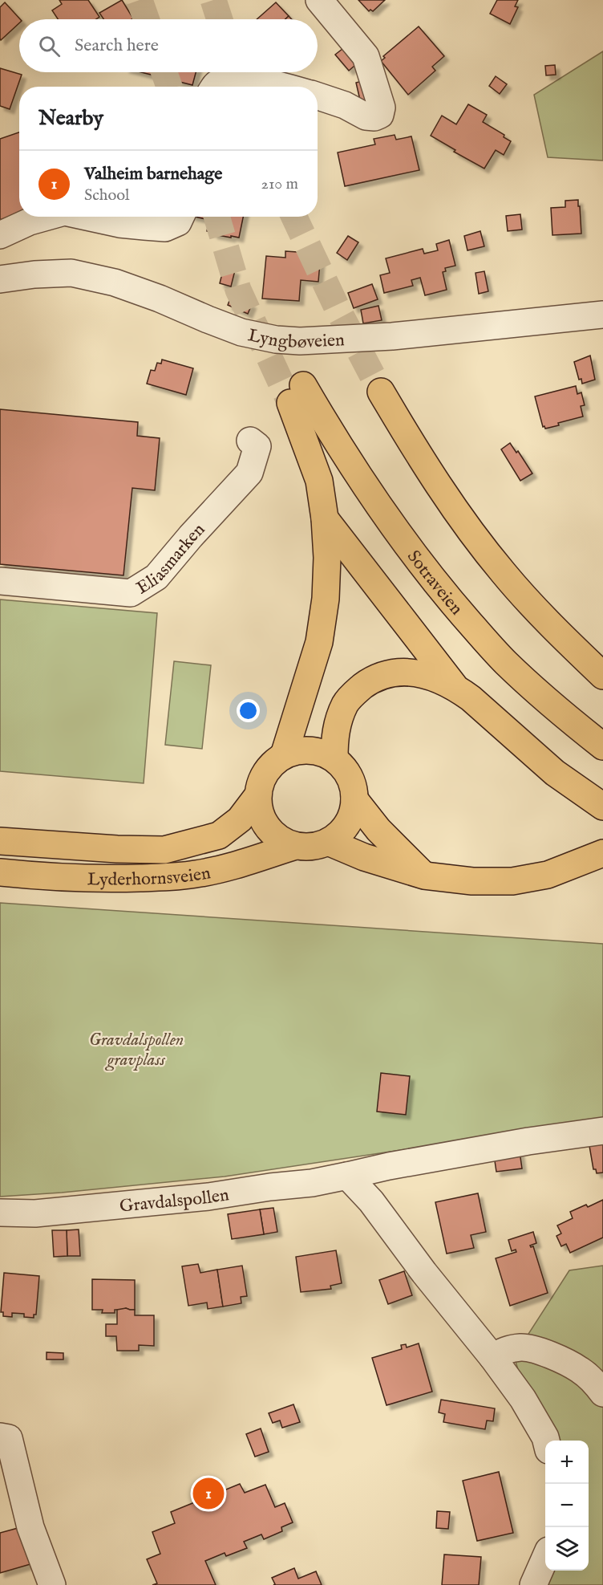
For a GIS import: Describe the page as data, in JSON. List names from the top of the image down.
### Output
{
  "streets": {
    "main road": ["Sotraveien", "Lyderhornsveien"],
    "street": ["Lyngbøveien", "Eliasmarken", "Gravdalspollen"]
  },
  "parks": ["Gravdalspollen gravplass"],
  "page": {
    "search": "Search here",
    "heading": "Nearby",
    "list": [
      {
        "mark": "1",
        "name": "Valheim barnehage",
        "note": "School",
        "value": "210 m"
      }
    ],
    "map_buttons": ["+", "−"],
    "pins": "1"
  }
}
